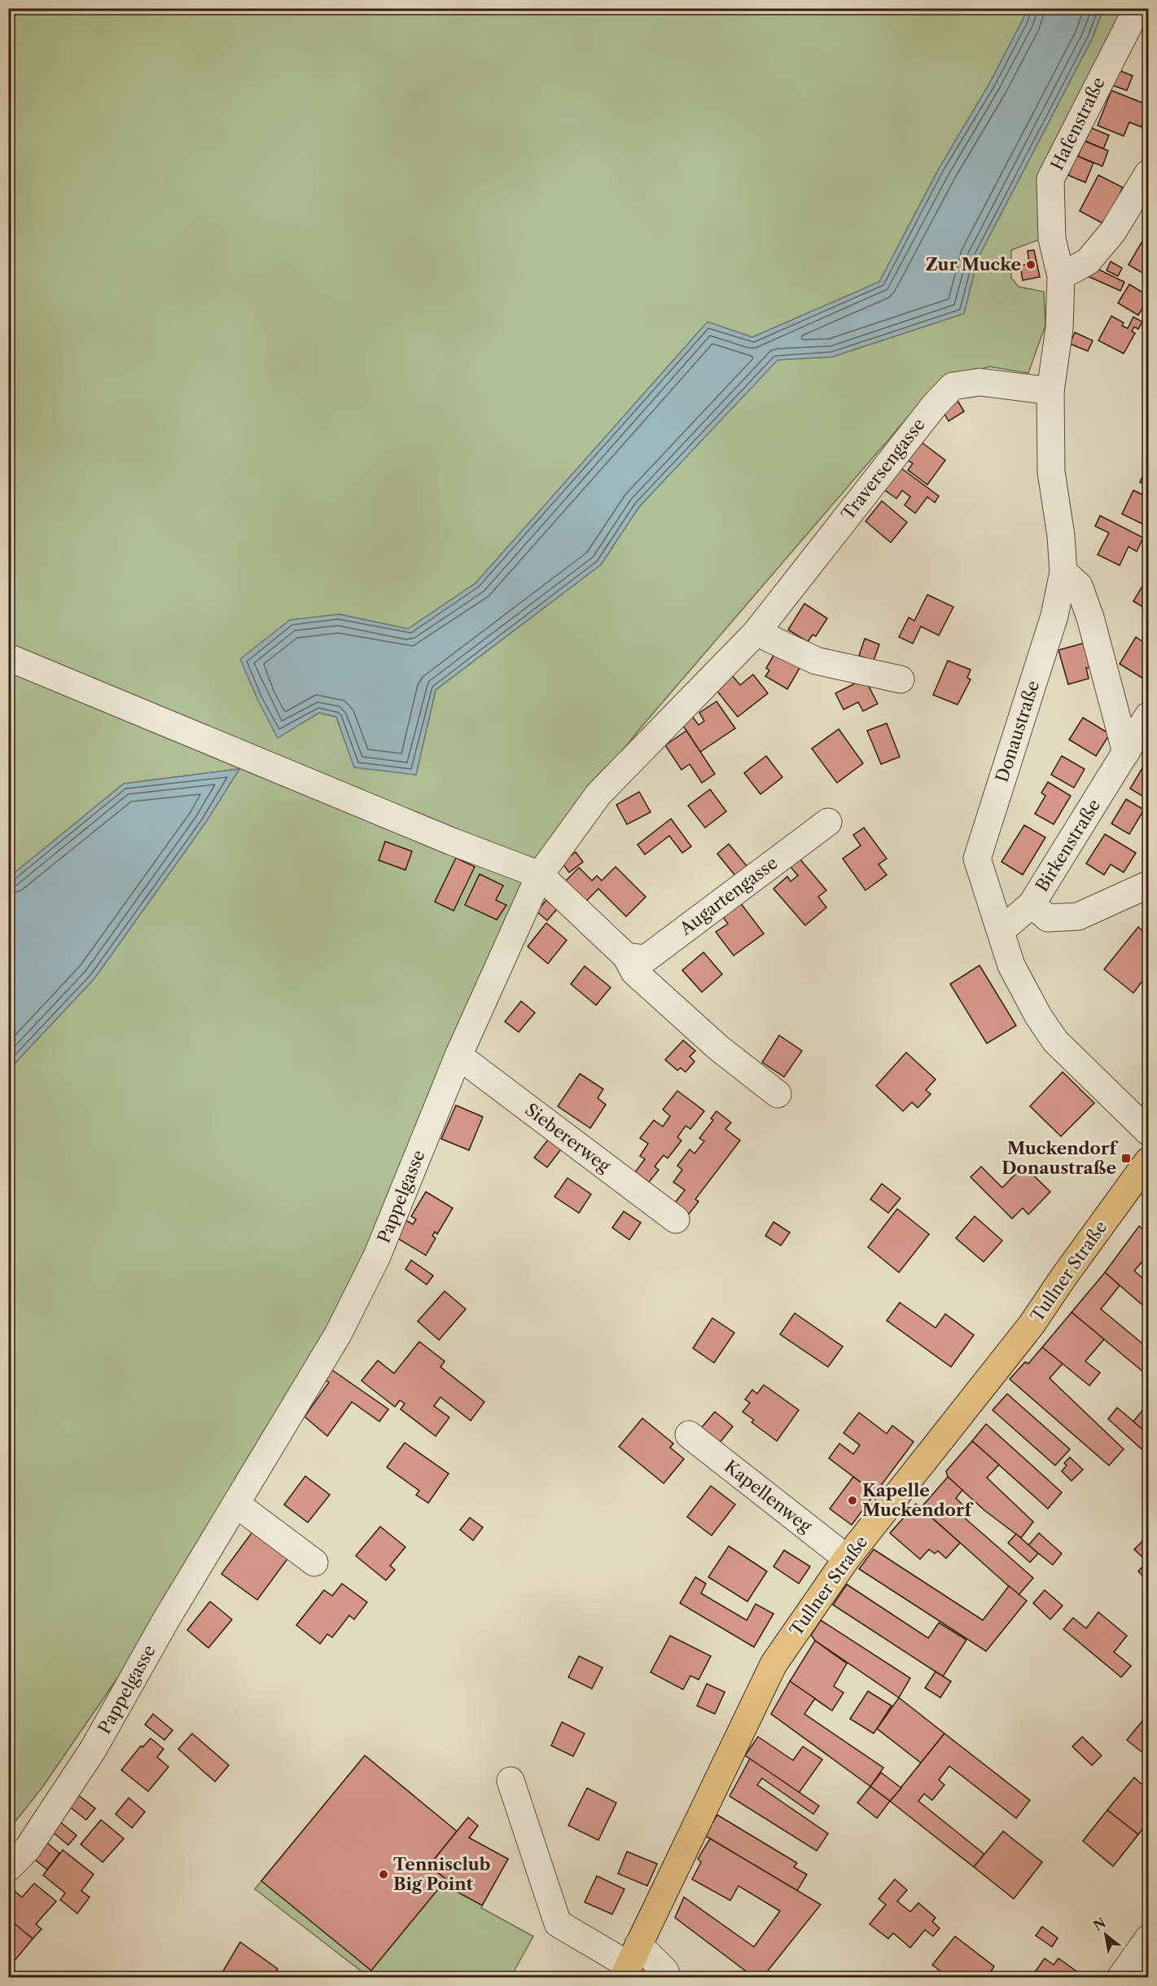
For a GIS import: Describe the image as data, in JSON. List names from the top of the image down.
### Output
{
  "streets": {
    "main road": ["Tullner Straße"],
    "street": [
      "Hafenstraße",
      "Traversengasse",
      "Donaustraße",
      "Birkenstraße",
      "Augartengasse",
      "Siebererweg",
      "Pappelgasse",
      "Kapellenweg"
    ]
  },
  "crossings": [
    ["Hafenstraße", "Donaustraße"],
    ["Traversengasse", "Donaustraße"],
    ["Traversengasse", "Pappelgasse"],
    ["Donaustraße", "Birkenstraße"],
    ["Siebererweg", "Pappelgasse"],
    ["Tullner Straße", "Kapellenweg"]
  ],
  "places": {
    "other": ["Zur Mucke", "Kapelle Muckendorf", "Tennisclub Big Point"],
    "transit": ["Muckendorf Donaustraße"]
  },
  "north": "top left"
}
